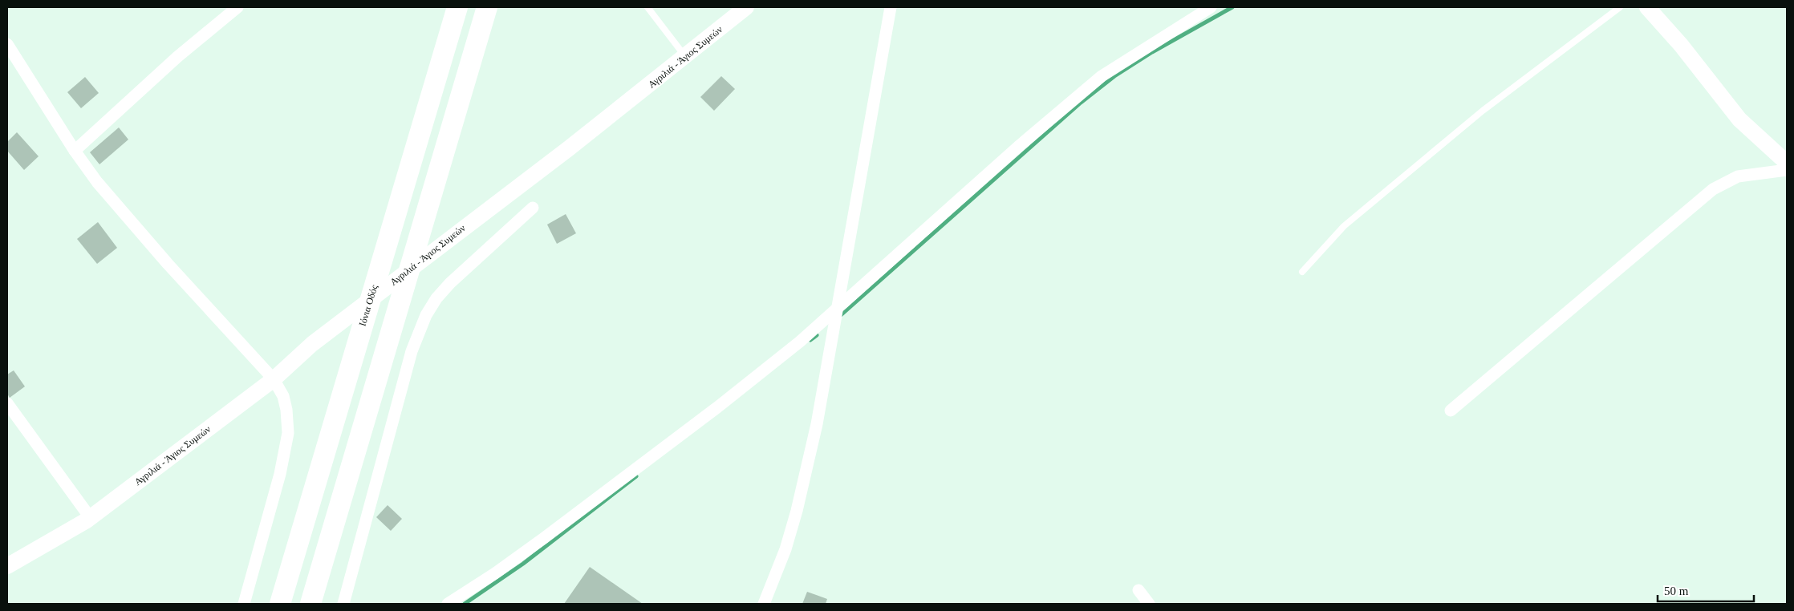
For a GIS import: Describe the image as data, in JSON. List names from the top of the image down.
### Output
{
  "streets": {
    "highway": ["Ιόνια Οδός"],
    "main road": ["Αγριλιά - Άγιος Συμεών"]
  },
  "scale_bar": "50 m"
}
